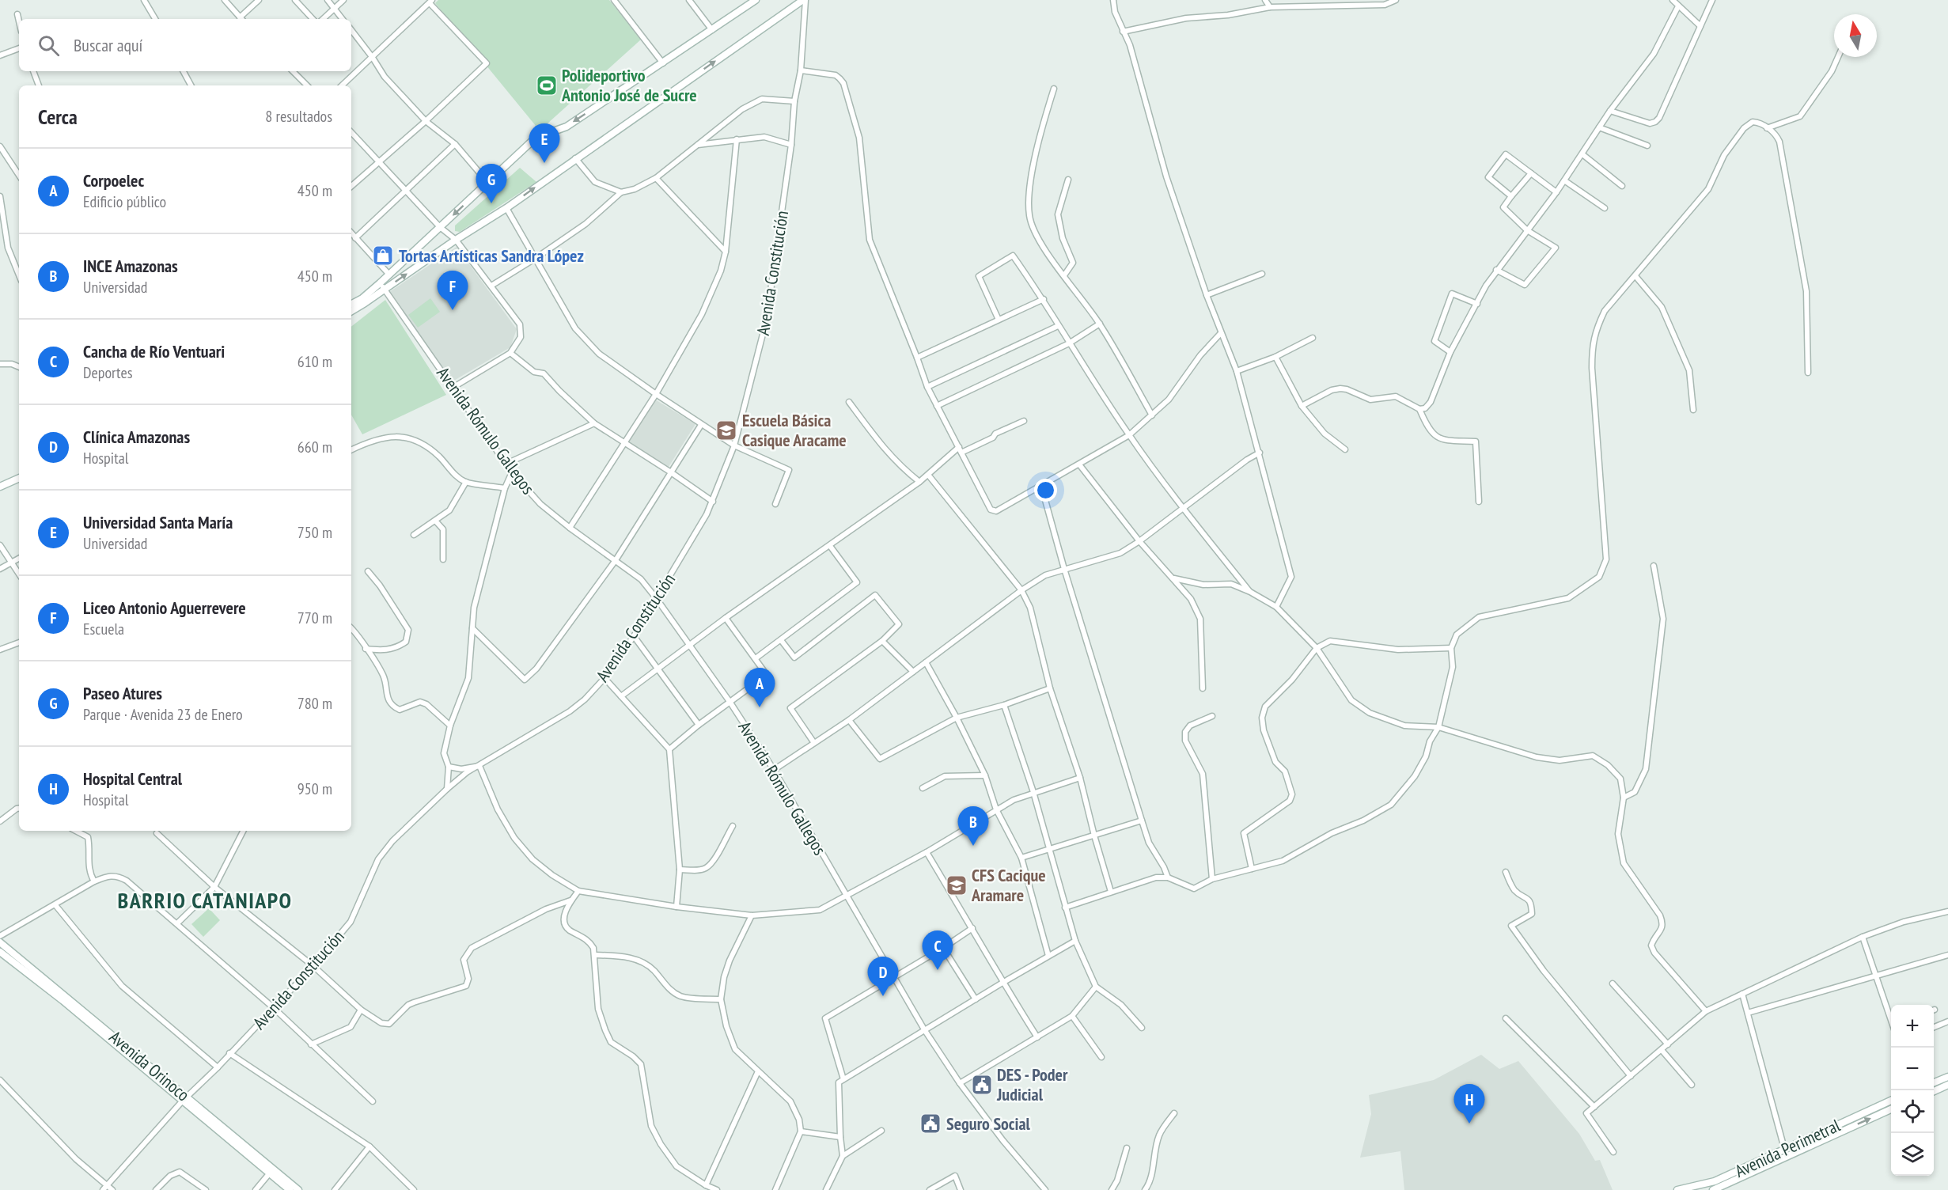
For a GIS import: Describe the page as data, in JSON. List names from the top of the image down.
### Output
{
  "streets": {
    "main road": ["Avenida Orinoco", "Avenida Perimetral"],
    "street": ["Avenida Constitución", "Avenida Rómulo Gallegos"]
  },
  "crossings": [
    ["Avenida Constitución", "Avenida Rómulo Gallegos"],
    ["Avenida Constitución", "Avenida Orinoco"]
  ],
  "districts": ["BARRIO CATANIAPO"],
  "places": {
    "sports": ["Polideportivo Antonio José de Sucre"],
    "shop": ["Tortas Artísticas Sandra López"],
    "school or university": ["Escuela Básica Casique Aracame", "CFS Cacique Aramare"],
    "public building": ["DES - Poder Judicial", "Seguro Social"]
  },
  "north": "top",
  "page": {
    "search": "Buscar aquí",
    "heading": ["Cerca", "8 resultados"],
    "pins": [
      "E",
      "G",
      "F",
      "A",
      "B",
      "C",
      "D",
      "H"
    ],
    "list": [
      {
        "mark": "A",
        "name": "Corpoelec",
        "note": "Edificio público",
        "value": "450 m"
      },
      {
        "mark": "B",
        "name": "INCE Amazonas",
        "note": "Universidad",
        "value": "450 m"
      },
      {
        "mark": "C",
        "name": "Cancha de Río Ventuari",
        "note": "Deportes",
        "value": "610 m"
      },
      {
        "mark": "D",
        "name": "Clínica Amazonas",
        "note": "Hospital",
        "value": "660 m"
      },
      {
        "mark": "E",
        "name": "Universidad Santa María",
        "note": "Universidad",
        "value": "750 m"
      },
      {
        "mark": "F",
        "name": "Liceo Antonio Aguerrevere",
        "note": "Escuela",
        "value": "770 m"
      },
      {
        "mark": "G",
        "name": "Paseo Atures",
        "note": "Parque · Avenida 23 de Enero",
        "value": "780 m"
      },
      {
        "mark": "H",
        "name": "Hospital Central",
        "note": "Hospital",
        "value": "950 m"
      }
    ],
    "map_buttons": ["+", "−"]
  }
}
